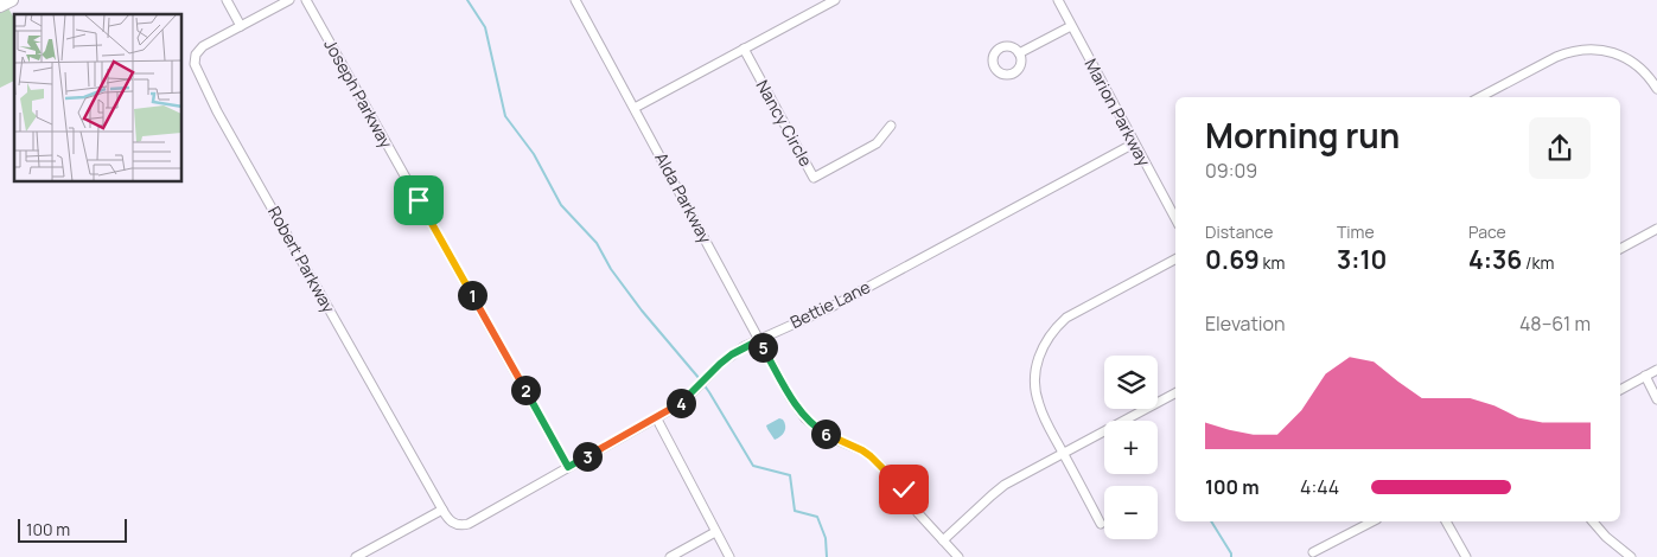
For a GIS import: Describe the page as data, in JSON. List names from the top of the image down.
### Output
{
  "streets": {
    "street": [
      "Joseph Parkway",
      "Marion Parkway",
      "Nancy Circle",
      "Alda Parkway",
      "Robert Parkway",
      "Bettie Lane"
    ]
  },
  "crossings": [
    ["Joseph Parkway", "Bettie Lane"],
    ["Marion Parkway", "Bettie Lane"],
    ["Alda Parkway", "Bettie Lane"],
    ["Robert Parkway", "Bettie Lane"]
  ],
  "scale_bar": "100 m",
  "page": {
    "heading": ["Morning run", "09:09"],
    "stats": [
      ["Distance", "0.69 km"],
      ["Time", "3:10"],
      ["Pace", "4:36 /km"]
    ],
    "pins": [
      "1",
      "5",
      "2",
      "4",
      "6",
      "3"
    ],
    "chart": ["Elevation", "48–61 m"],
    "map_buttons": ["+", "−"],
    "list": [
      {
        "name": "100 m",
        "note": "4:44"
      }
    ],
    "scale": "100 m"
  }
}
